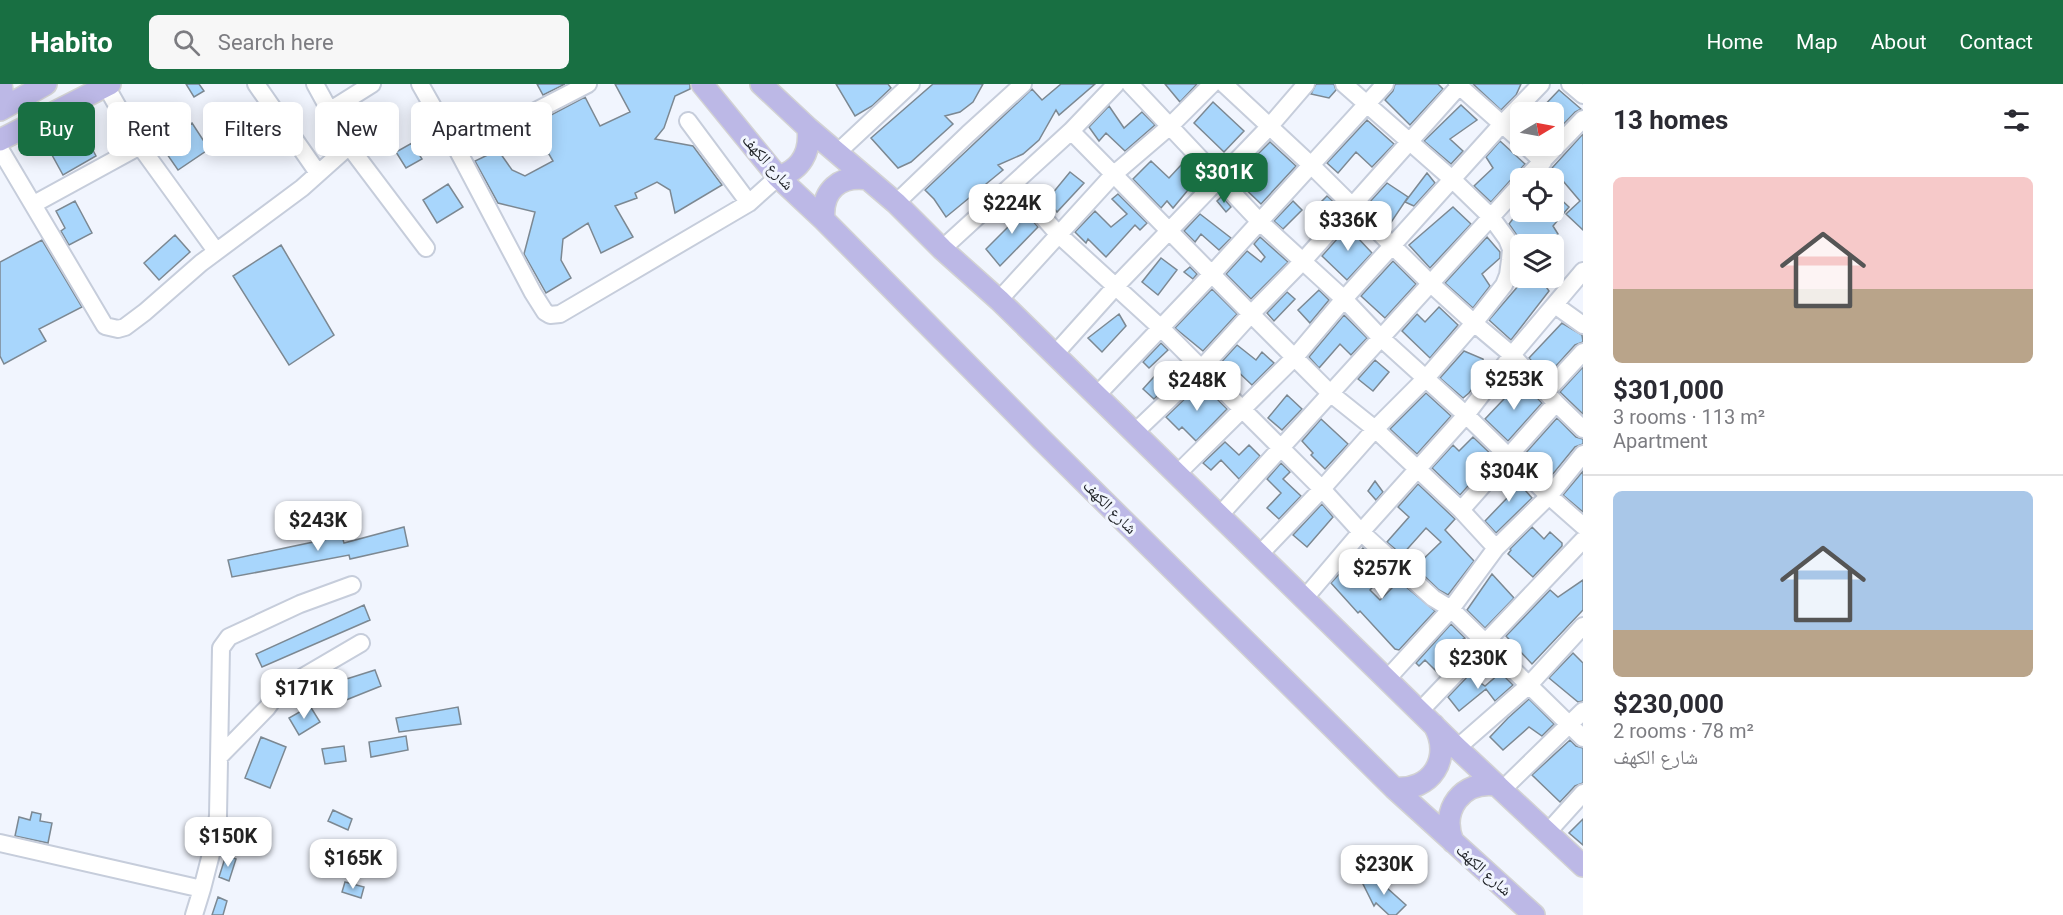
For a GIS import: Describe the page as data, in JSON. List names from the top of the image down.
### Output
{
  "streets": {
    "main road": ["شارع الكهف"]
  },
  "north": "right",
  "page": {
    "header": "Habito",
    "search": "Search here",
    "nav": [
      "Home",
      "Map",
      "About",
      "Contact"
    ],
    "heading": "13 homes",
    "chip": [
      "Buy",
      "Rent",
      "Filters",
      "New",
      "Apartment"
    ],
    "price": [
      "$301K",
      "$224K",
      "$336K",
      "$253K",
      "$248K",
      "$304K",
      "$243K",
      "$257K",
      "$230K",
      "$171K",
      "$150K",
      "$165K",
      "$230K"
    ],
    "list": [
      {
        "name": "$301,000",
        "note": "3 rooms · 113 m² · Apartment"
      },
      {
        "name": "$230,000",
        "note": "2 rooms · 78 m² · شارع الكهف"
      }
    ]
  }
}
